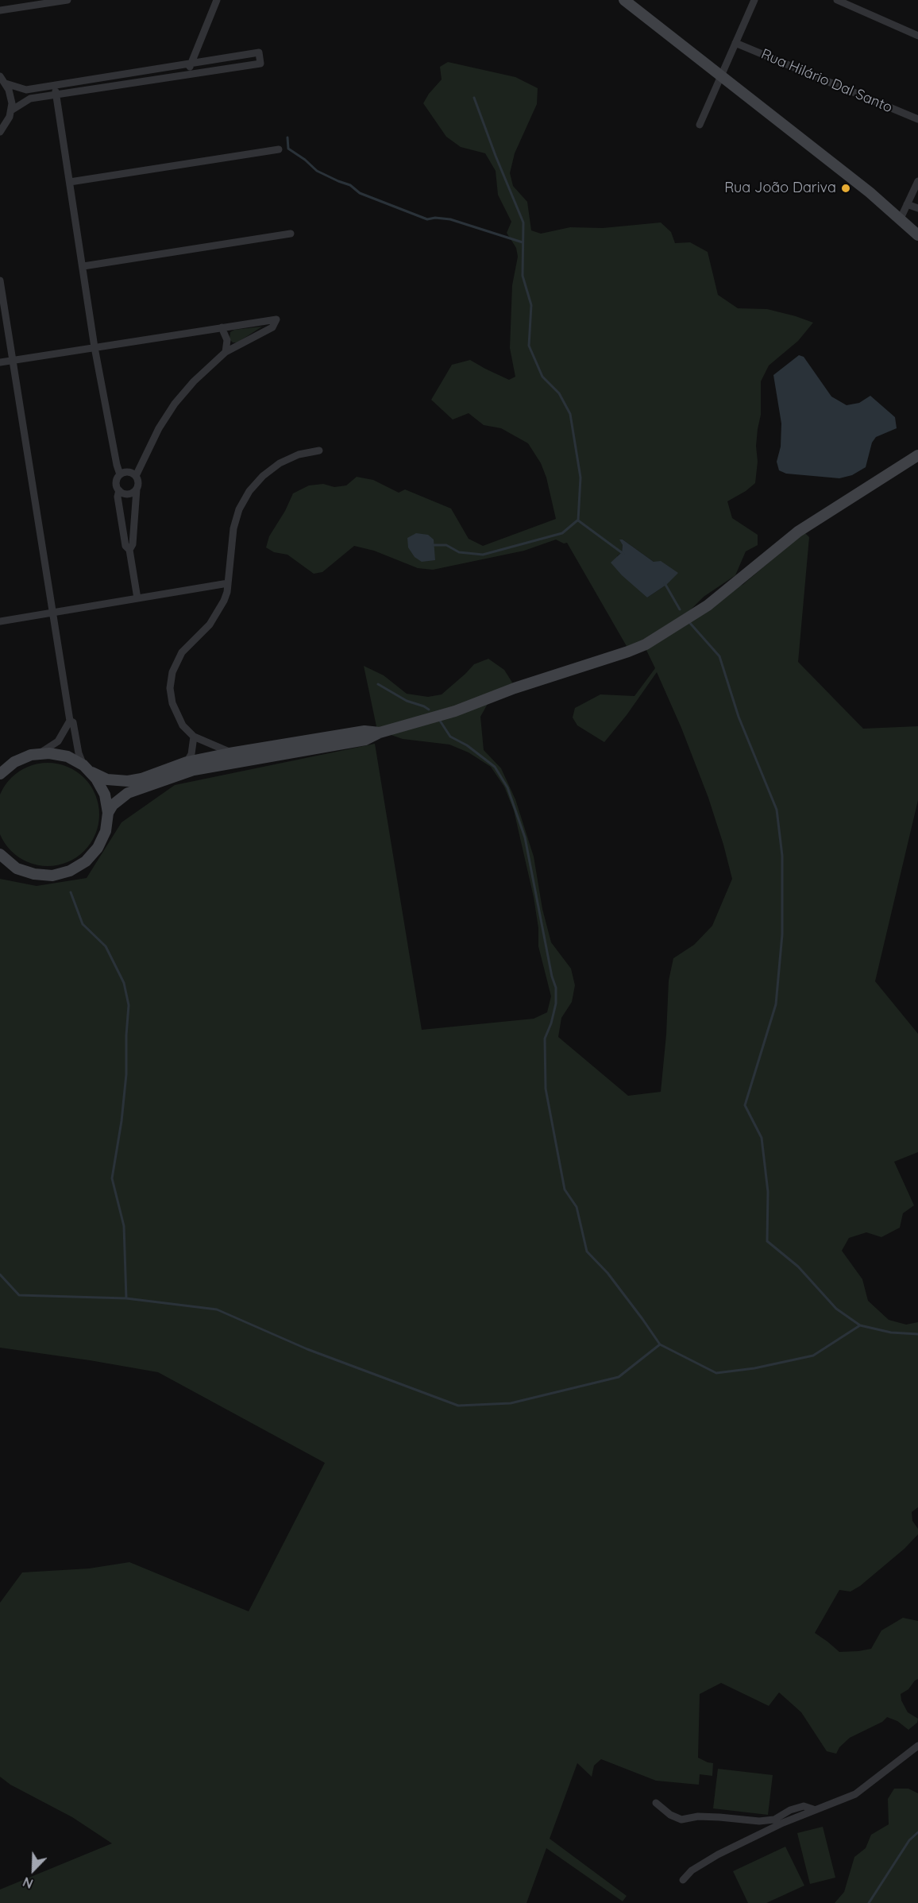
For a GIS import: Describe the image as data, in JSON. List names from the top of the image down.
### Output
{
  "streets": {
    "street": ["Rua Hilário Dal Santo"]
  },
  "places": ["Rua João Dariva"],
  "north": "bottom left"
}
